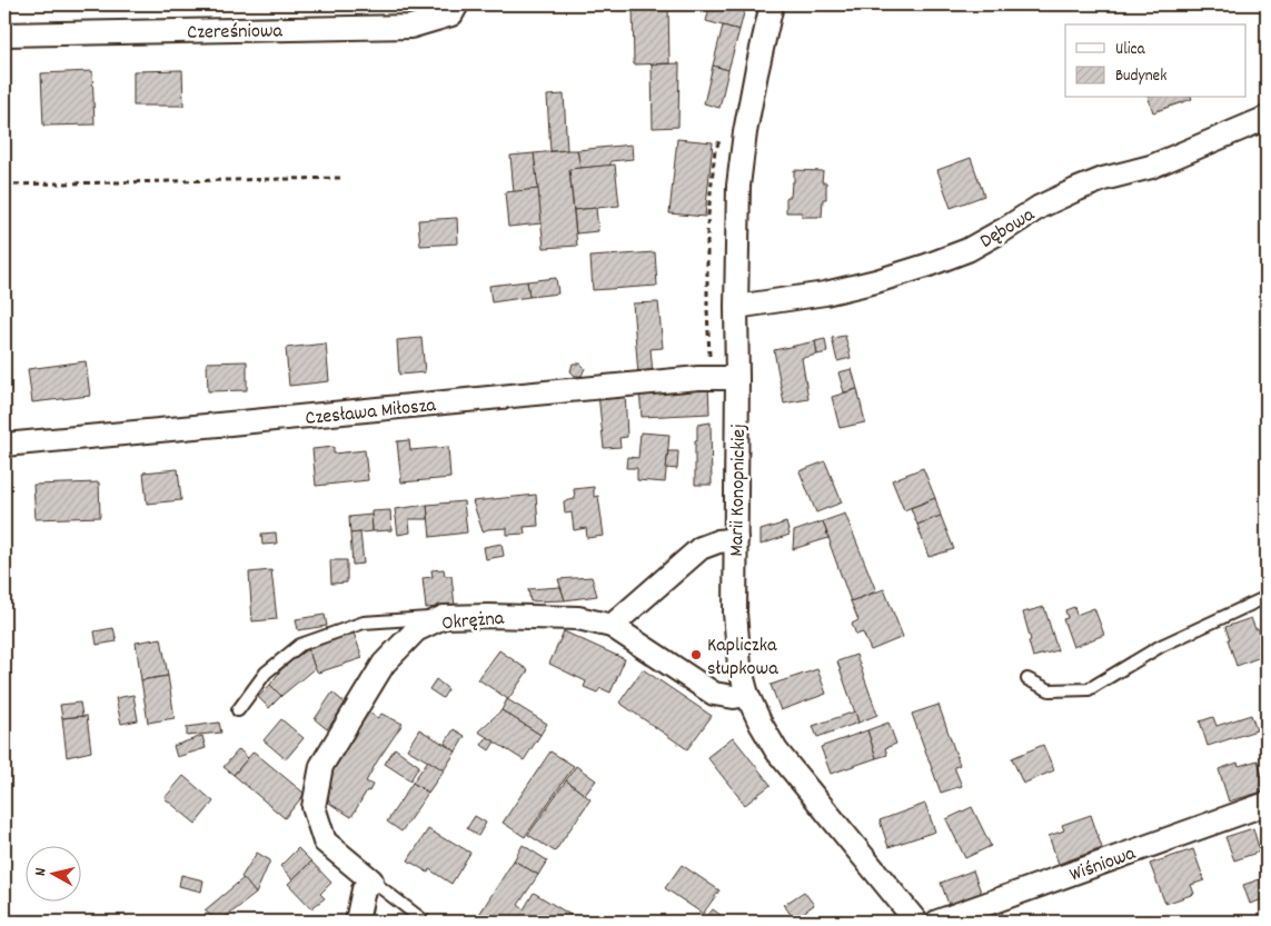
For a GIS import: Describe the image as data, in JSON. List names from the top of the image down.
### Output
{
  "streets": {
    "street": [
      "Czereśniowa",
      "Dębowa",
      "Czesława Miłosza",
      "Marii Konopnickiej",
      "Okrężna",
      "Wiśniowa"
    ]
  },
  "crossings": [
    ["Dębowa", "Marii Konopnickiej"],
    ["Czesława Miłosza", "Marii Konopnickiej"],
    ["Marii Konopnickiej", "Okrężna"]
  ],
  "places": ["Kapliczka słupkowa"],
  "legend": ["Ulica", "Budynek"],
  "north": "left"
}
